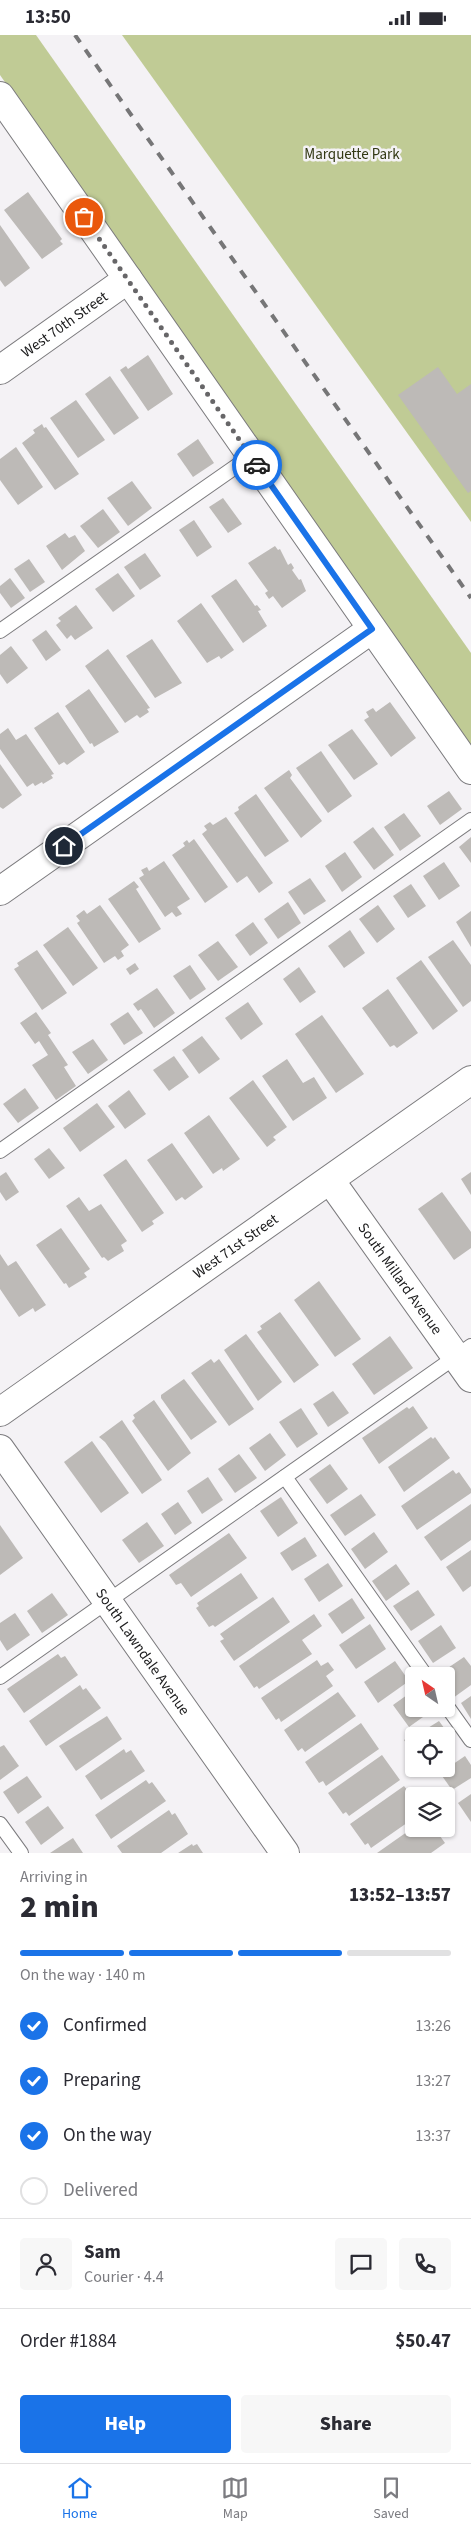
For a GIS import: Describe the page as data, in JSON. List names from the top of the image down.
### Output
{
  "streets": {
    "street": [
      "West 70th Street",
      "West 71st Street",
      "South Millard Avenue",
      "South Lawndale Avenue"
    ]
  },
  "crossings": [
    ["West 71st Street", "South Millard Avenue"]
  ],
  "parks": ["Marquette Park"],
  "north": "top left",
  "page": {
    "status": "13:50",
    "heading": ["2 min", "Arriving in", "13:52–13:57"],
    "panel": [
      "Sam",
      "Courier · 4.4",
      "Order #1884",
      "$50.47"
    ],
    "bar": "On the way · 140 m",
    "list": [
      ["Confirmed", "13:26"],
      ["Preparing", "13:27"],
      ["On the way", "13:37"],
      "Delivered"
    ],
    "buttons": ["Help", "Share"],
    "tabs": ["Home", "Map", "Saved"]
  }
}
